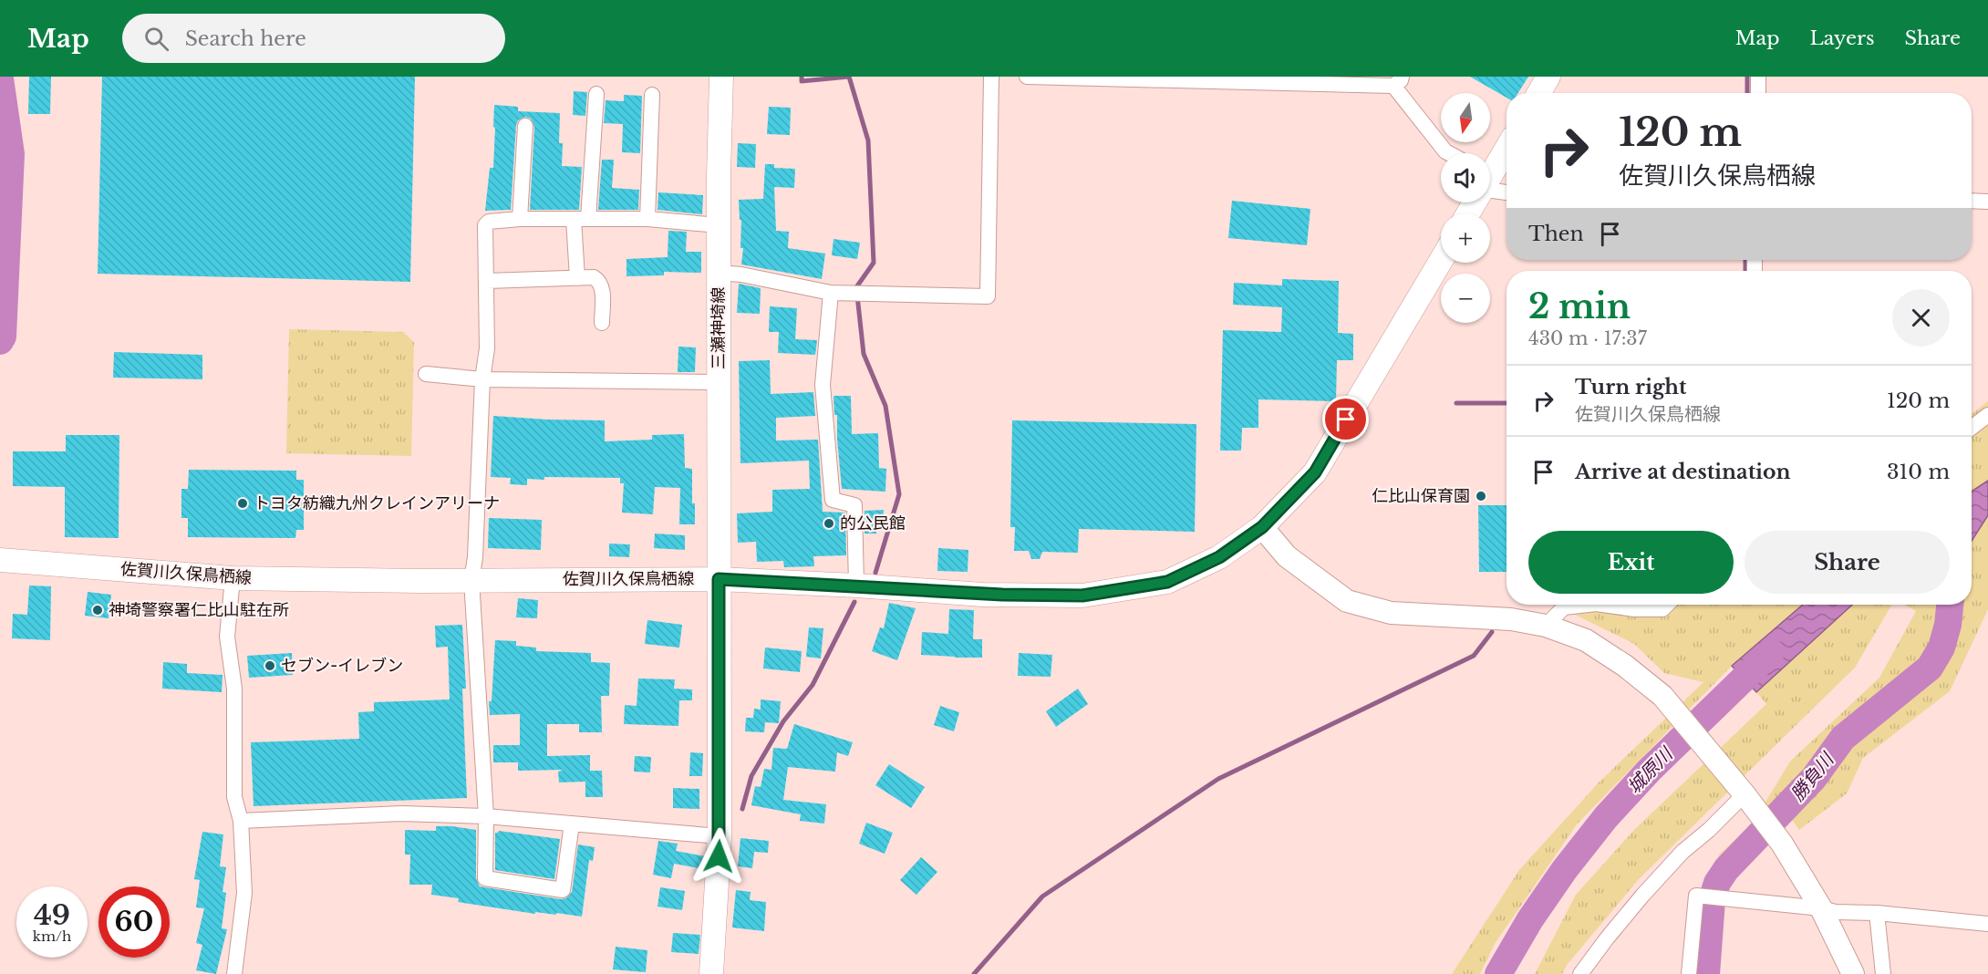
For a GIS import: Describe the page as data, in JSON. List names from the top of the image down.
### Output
{
  "streets": {
    "main road": ["三瀬神埼線", "佐賀川久保鳥栖線"]
  },
  "crossings": [
    ["三瀬神埼線", "佐賀川久保鳥栖線"]
  ],
  "water": ["城原川", "勝負川"],
  "places": [
    "仁比山保育園",
    "トヨタ紡織九州クレインアリーナ",
    "的公民館",
    "神埼警察署仁比山駐在所",
    "セブン-イレブン"
  ],
  "north": "bottom",
  "page": {
    "header": "Map",
    "search": "Search here",
    "nav": ["Map", "Layers", "Share"],
    "map_buttons": ["+", "−"],
    "turn": ["120 m", "佐賀川久保鳥栖線"],
    "then": "Then",
    "heading": ["2 min", "430 m · 17:37"],
    "list": [
      {
        "name": "Turn right",
        "note": "佐賀川久保鳥栖線",
        "value": "120 m"
      },
      {
        "name": "Arrive at destination",
        "value": "310 m"
      }
    ],
    "buttons": ["Exit", "Share"],
    "speed": "49 km/h",
    "limit": "60"
  }
}
